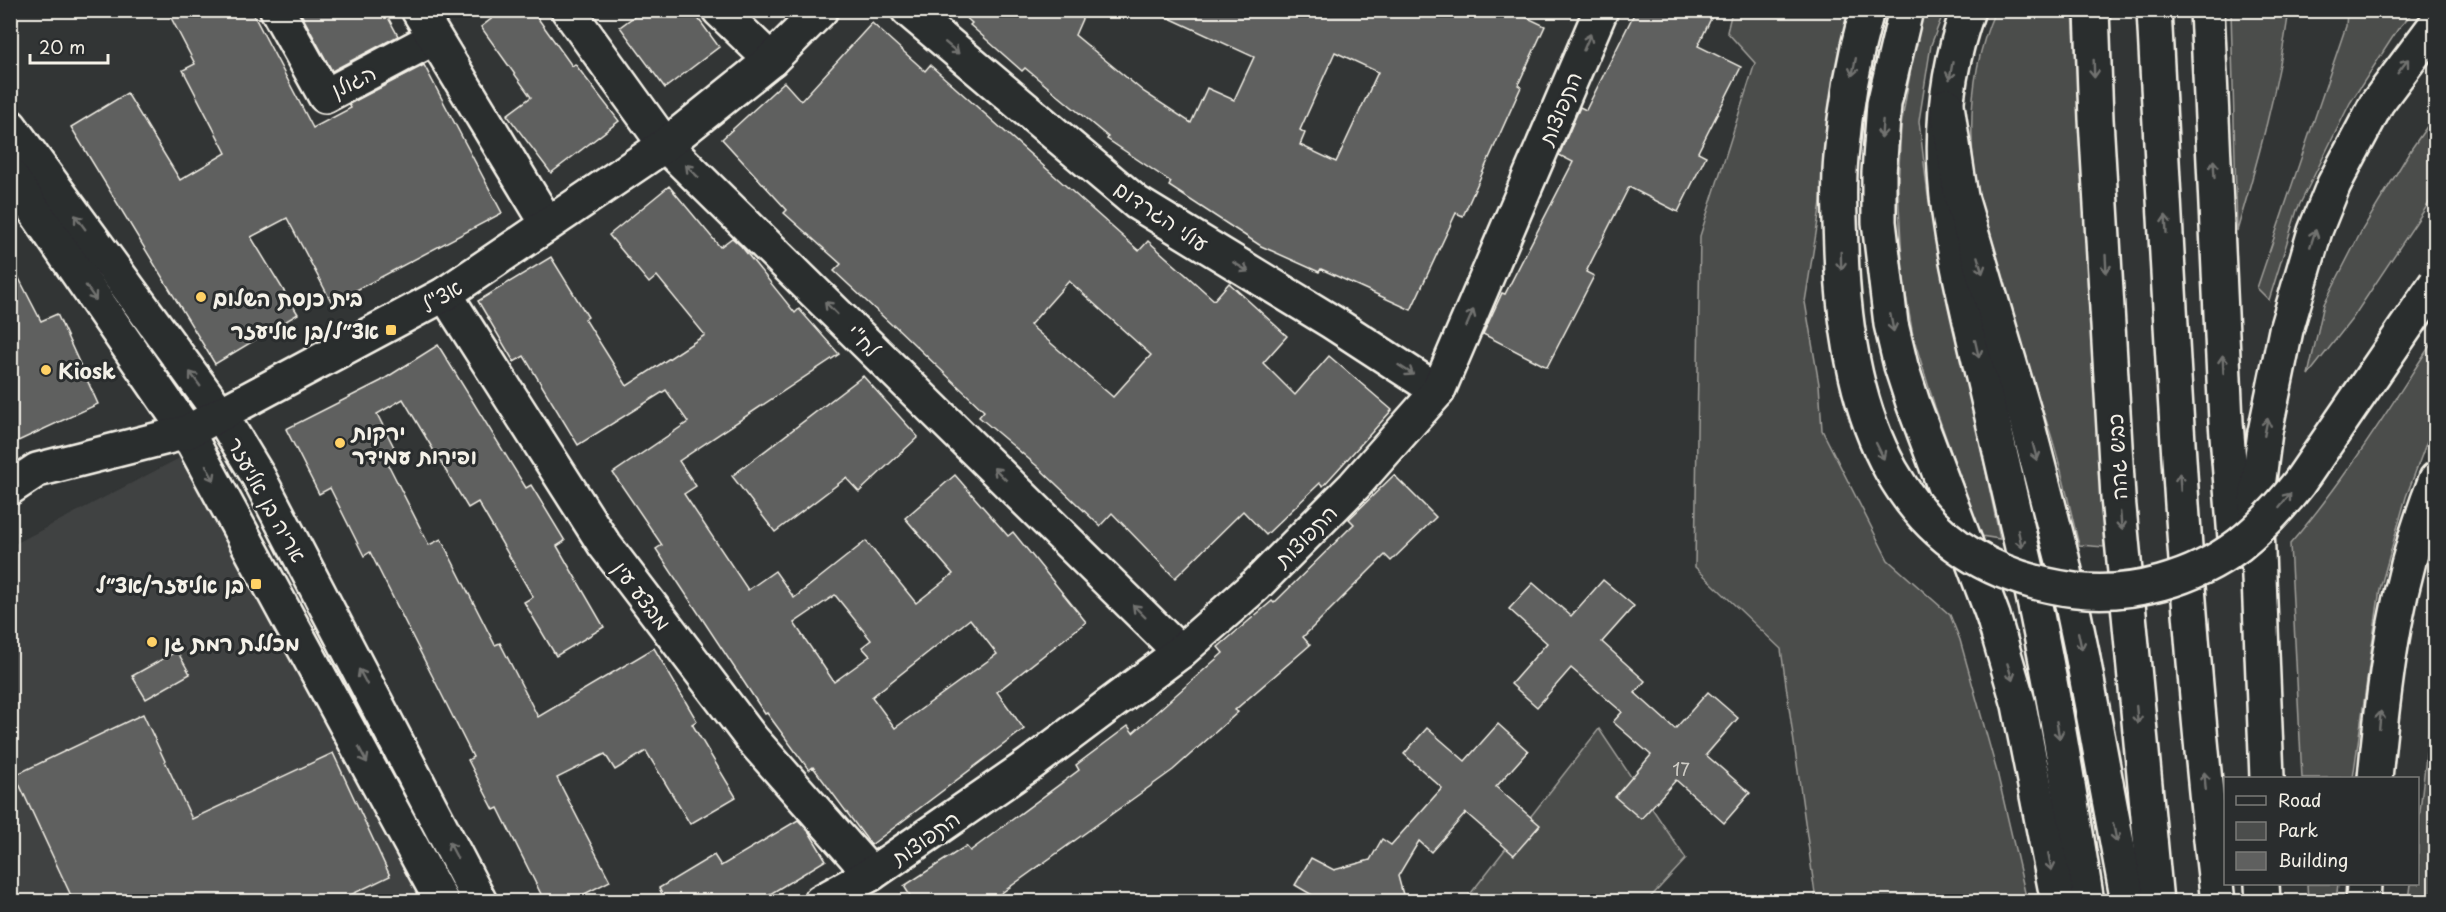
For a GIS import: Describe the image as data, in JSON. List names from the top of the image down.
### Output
{
  "streets": {
    "main road": [
      "הגולן",
      "התפוצות",
      "עולי הגרדום",
      "אצ\"ל",
      "לח\"י",
      "כביש גהה",
      "אריה בן אליעזר",
      "מבצע עין"
    ]
  },
  "crossings": [
    ["התפוצות", "עולי הגרדום"],
    ["התפוצות", "לח\"י"],
    ["התפוצות", "מבצע עין"],
    ["אצ\"ל", "לח\"י"],
    ["אצ\"ל", "אריה בן אליעזר"],
    ["אצ\"ל", "מבצע עין"]
  ],
  "one_way": ["עולי הגרדום", "לח\"י"],
  "places": {
    "other": [
      "בית כנסת השלום",
      "Kiosk",
      "ירקות ופירות עמידר",
      "מכללת רמת גן"
    ],
    "transit": ["אצ״ל/בן אליעזר", "בן אליעזר/אצ״ל"]
  },
  "house_numbers": ["17"],
  "legend": ["Road", "Park", "Building"],
  "scale_bar": "20 m"
}
